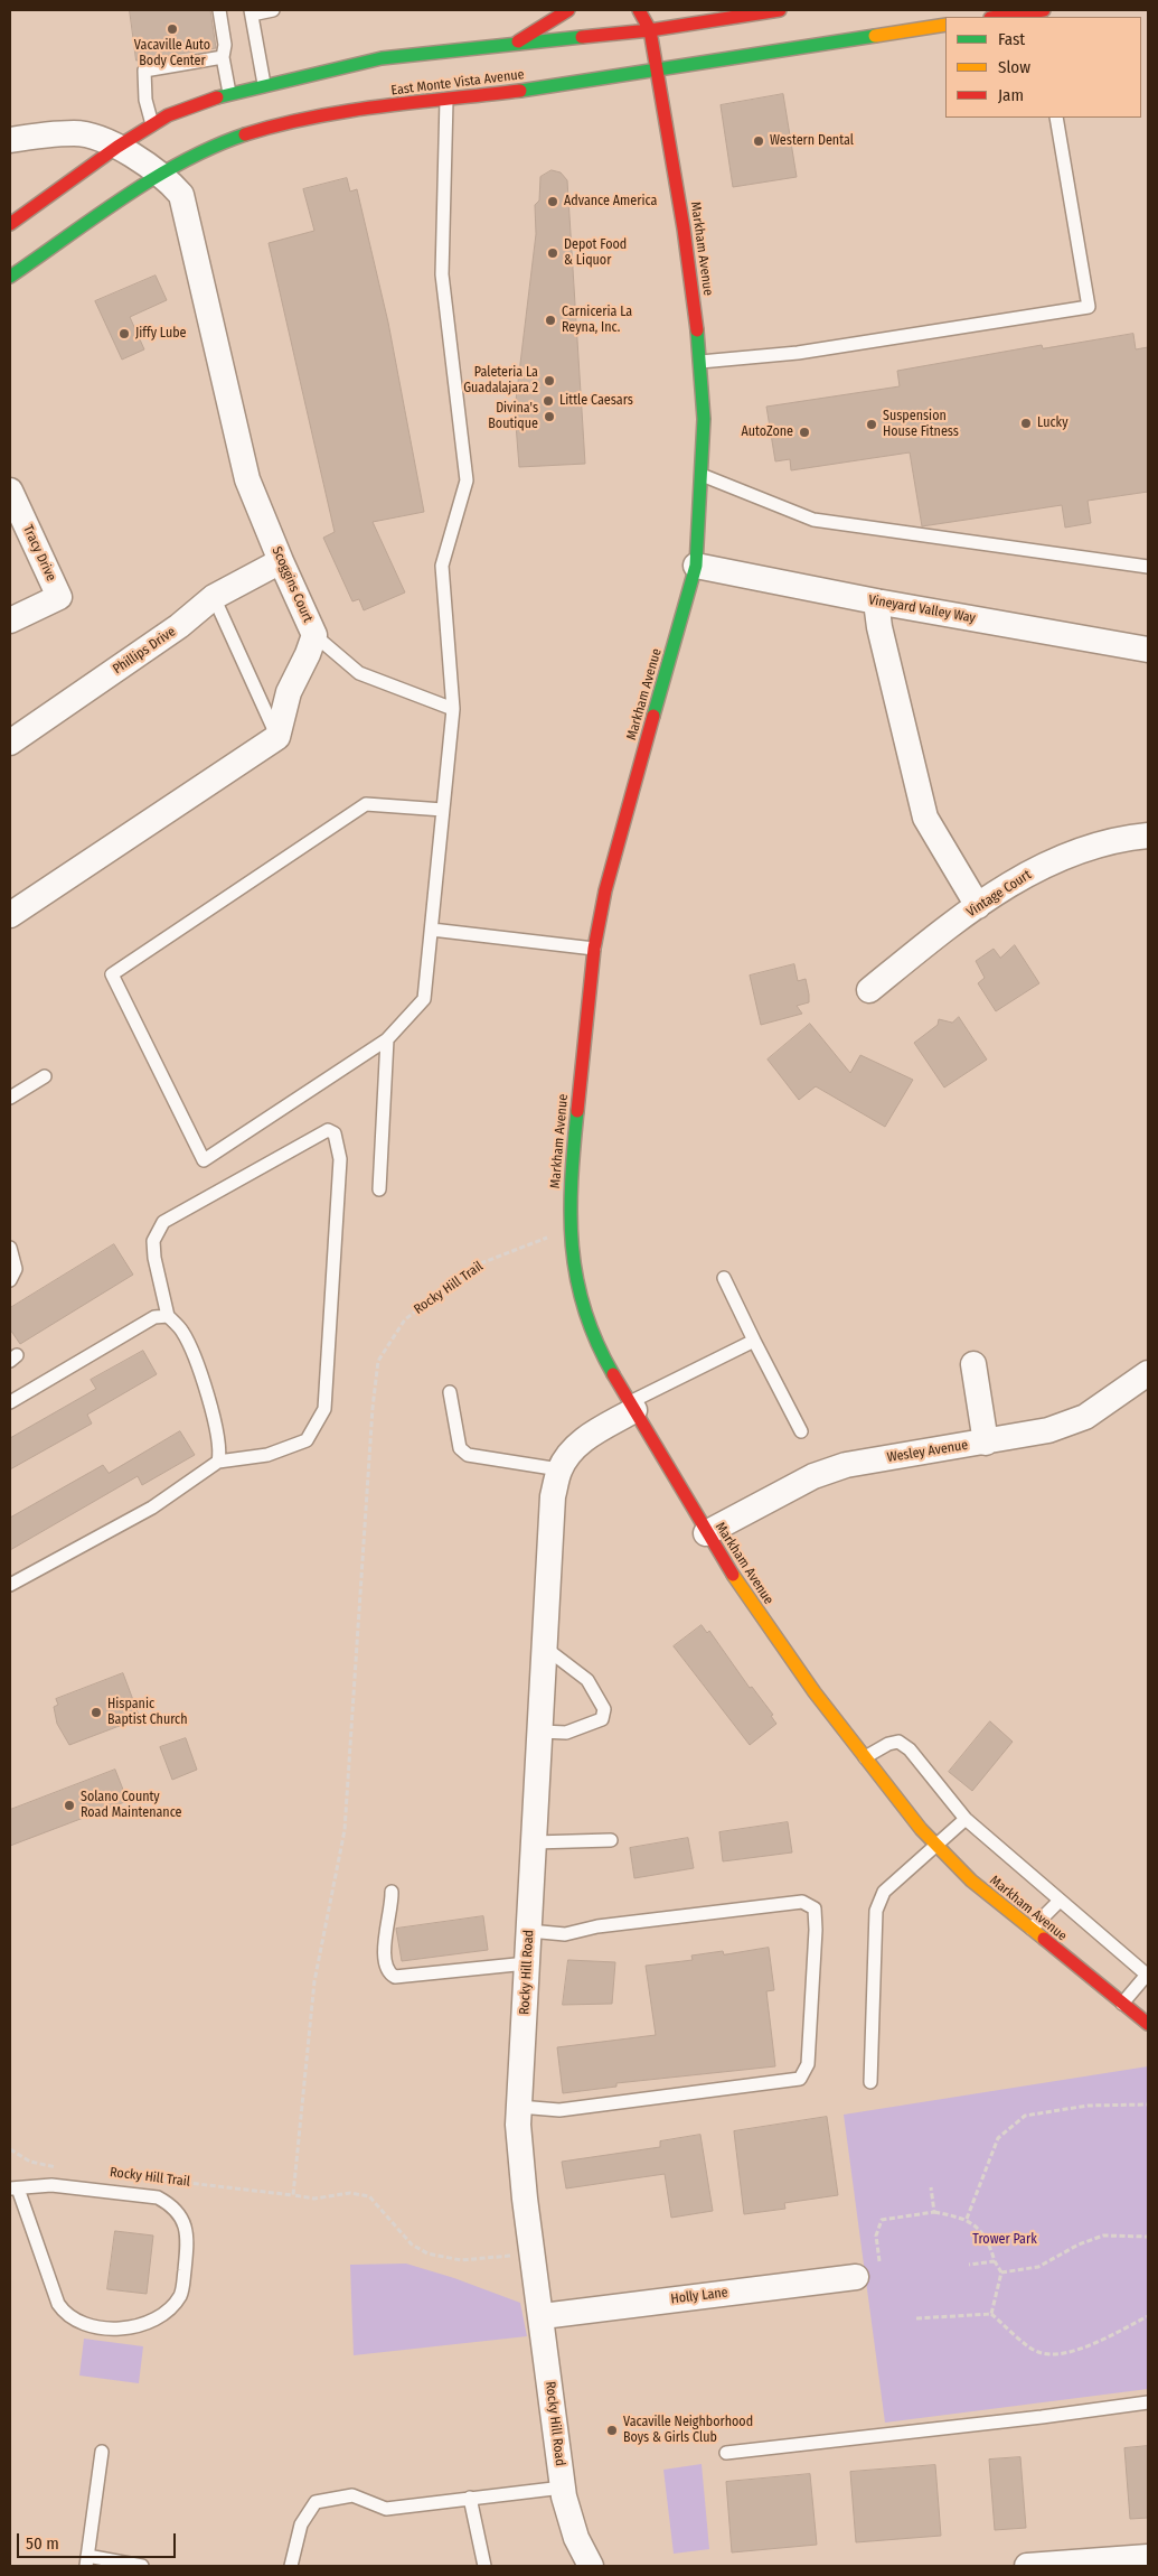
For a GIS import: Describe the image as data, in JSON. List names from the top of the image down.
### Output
{
  "streets": {
    "street": [
      "East Monte Vista Avenue",
      "Markham Avenue",
      "Tracy Drive",
      "Scoggins Court",
      "Vineyard Valley Way",
      "Phillips Drive",
      "Vintage Court",
      "Wesley Avenue",
      "Rocky Hill Road",
      "Holly Lane"
    ],
    "path": ["Rocky Hill Trail"]
  },
  "crossings": [
    ["East Monte Vista Avenue", "Markham Avenue"],
    ["East Monte Vista Avenue", "Scoggins Court"],
    ["Markham Avenue", "Vineyard Valley Way"],
    ["Markham Avenue", "Rocky Hill Trail"],
    ["Markham Avenue", "Wesley Avenue"],
    ["Markham Avenue", "Rocky Hill Road"],
    ["Scoggins Court", "Phillips Drive"],
    ["Rocky Hill Trail", "Rocky Hill Road"],
    ["Rocky Hill Road", "Holly Lane"]
  ],
  "parks": ["Trower Park"],
  "places": [
    "Vacaville Auto Body Center",
    "Western Dental",
    "Advance America",
    "Depot Food & Liquor",
    "Carniceria La Reyna, Inc.",
    "Jiffy Lube",
    "Paleteria La Guadalajara 2",
    "Little Caesars",
    "Divina's Boutique",
    "Lucky",
    "Suspension House Fitness",
    "AutoZone",
    "Hispanic Baptist Church",
    "Solano County Road Maintenance",
    "Vacaville Neighborhood Boys & Girls Club"
  ],
  "legend": ["Fast", "Slow", "Jam"],
  "scale_bar": "50 m"
}
